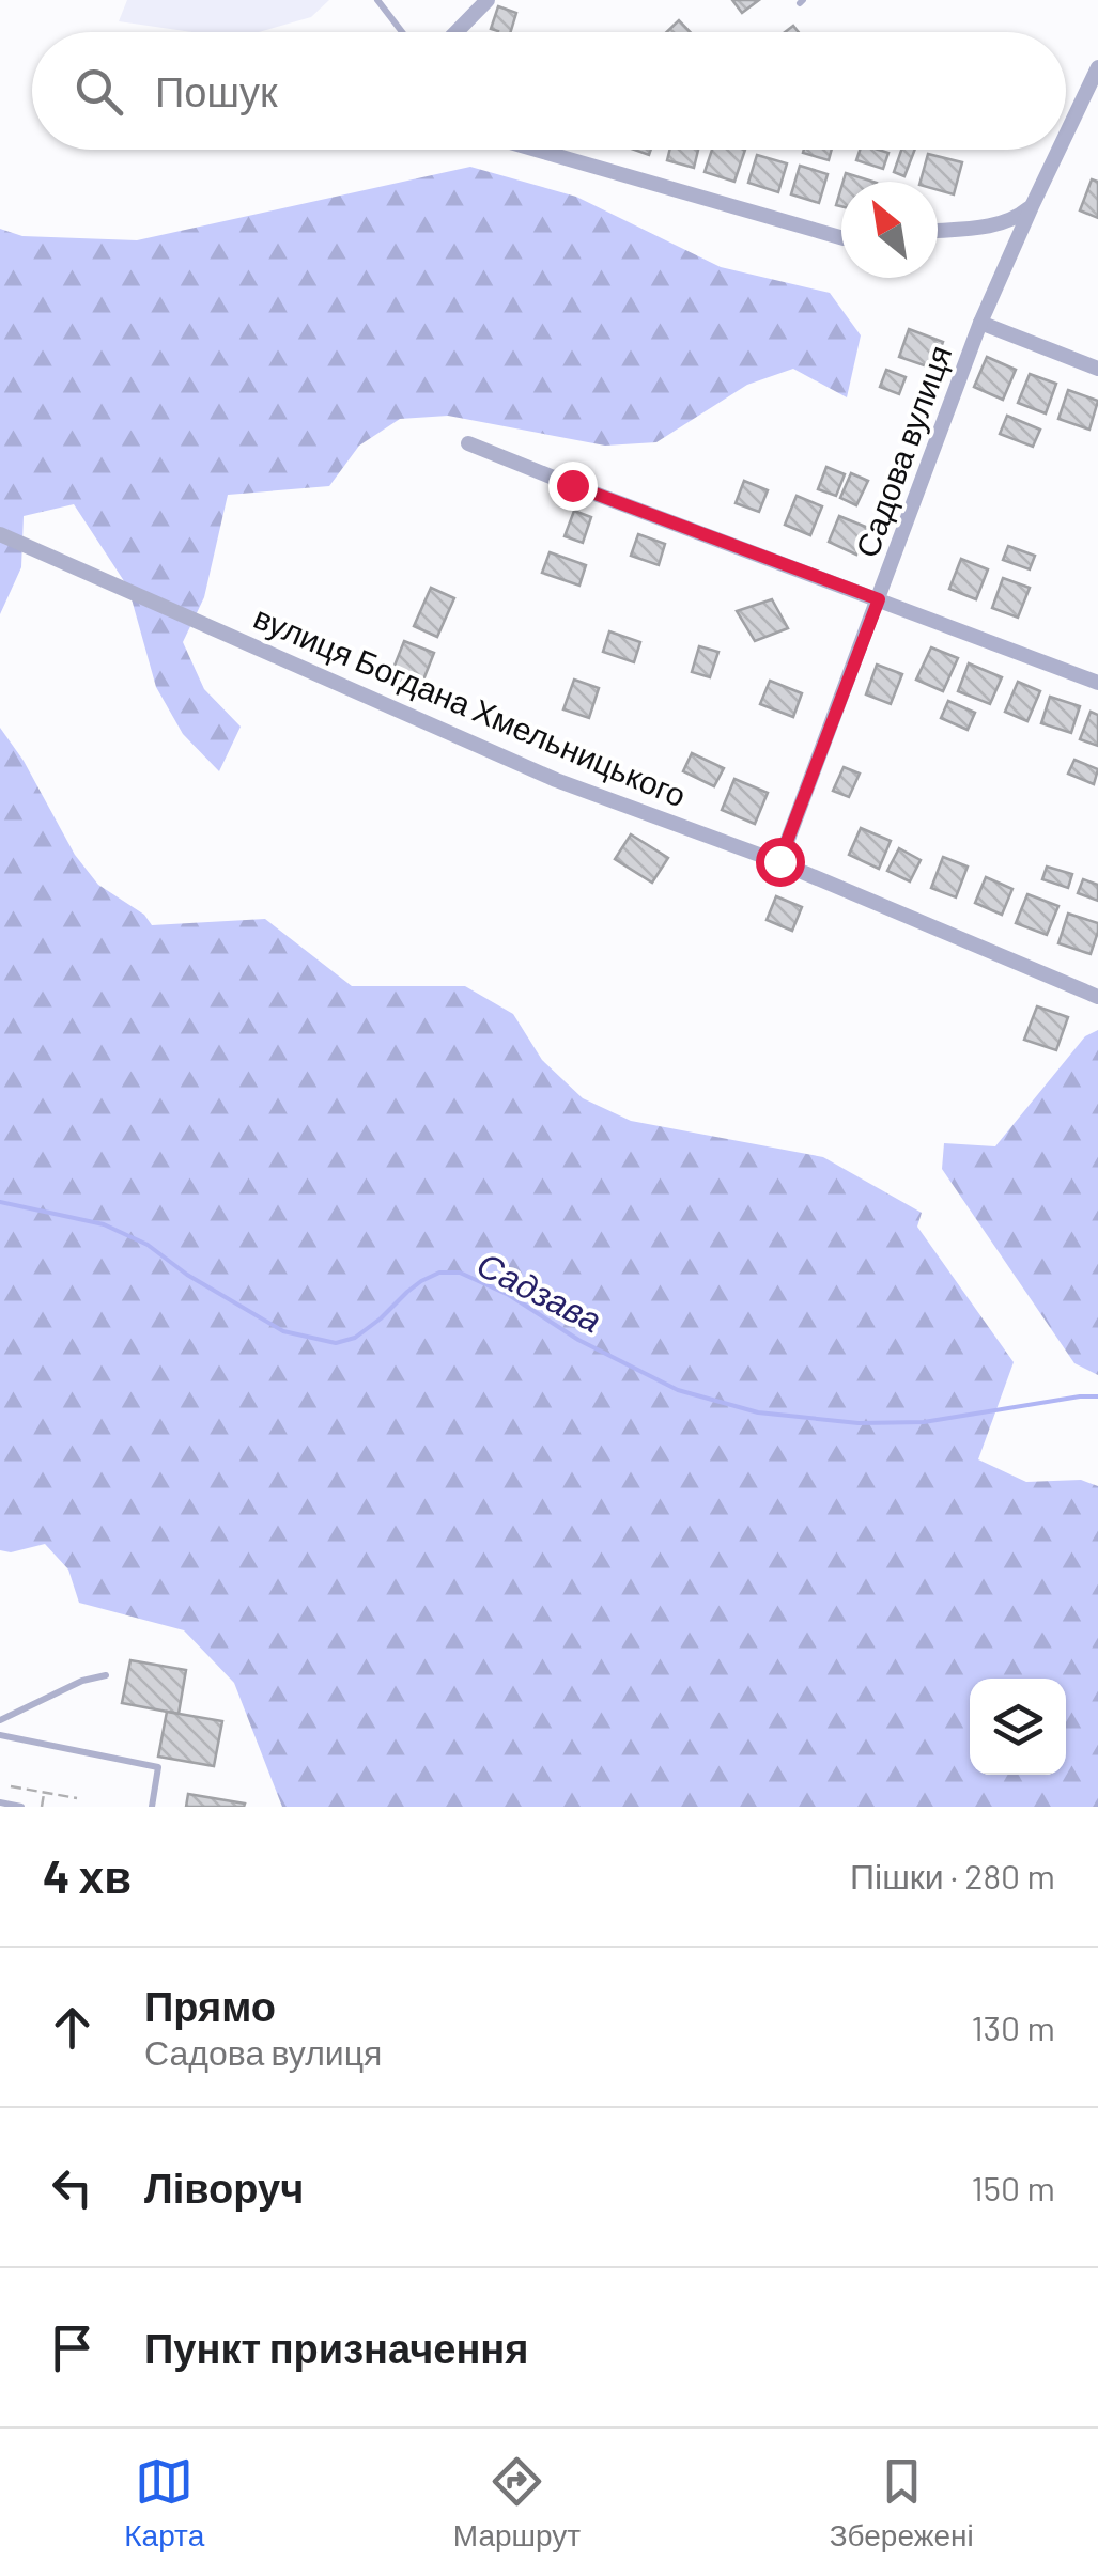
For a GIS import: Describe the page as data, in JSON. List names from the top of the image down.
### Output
{
  "streets": {
    "street": ["Садова вулиця", "вулиця Богдана Хмельницького"]
  },
  "crossings": [
    ["Садова вулиця", "вулиця Богдана Хмельницького"]
  ],
  "water": ["Садзава"],
  "north": "top left",
  "page": {
    "search": "Пошук",
    "heading": ["4 хв", "Пішки · 280 m"],
    "list": [
      ["Прямо", "Садова вулиця", "130 m"],
      ["Ліворуч", "150 m"],
      "Пункт призначення"
    ],
    "nav": ["Карта", "Маршрут", "Збережені"]
  }
}
